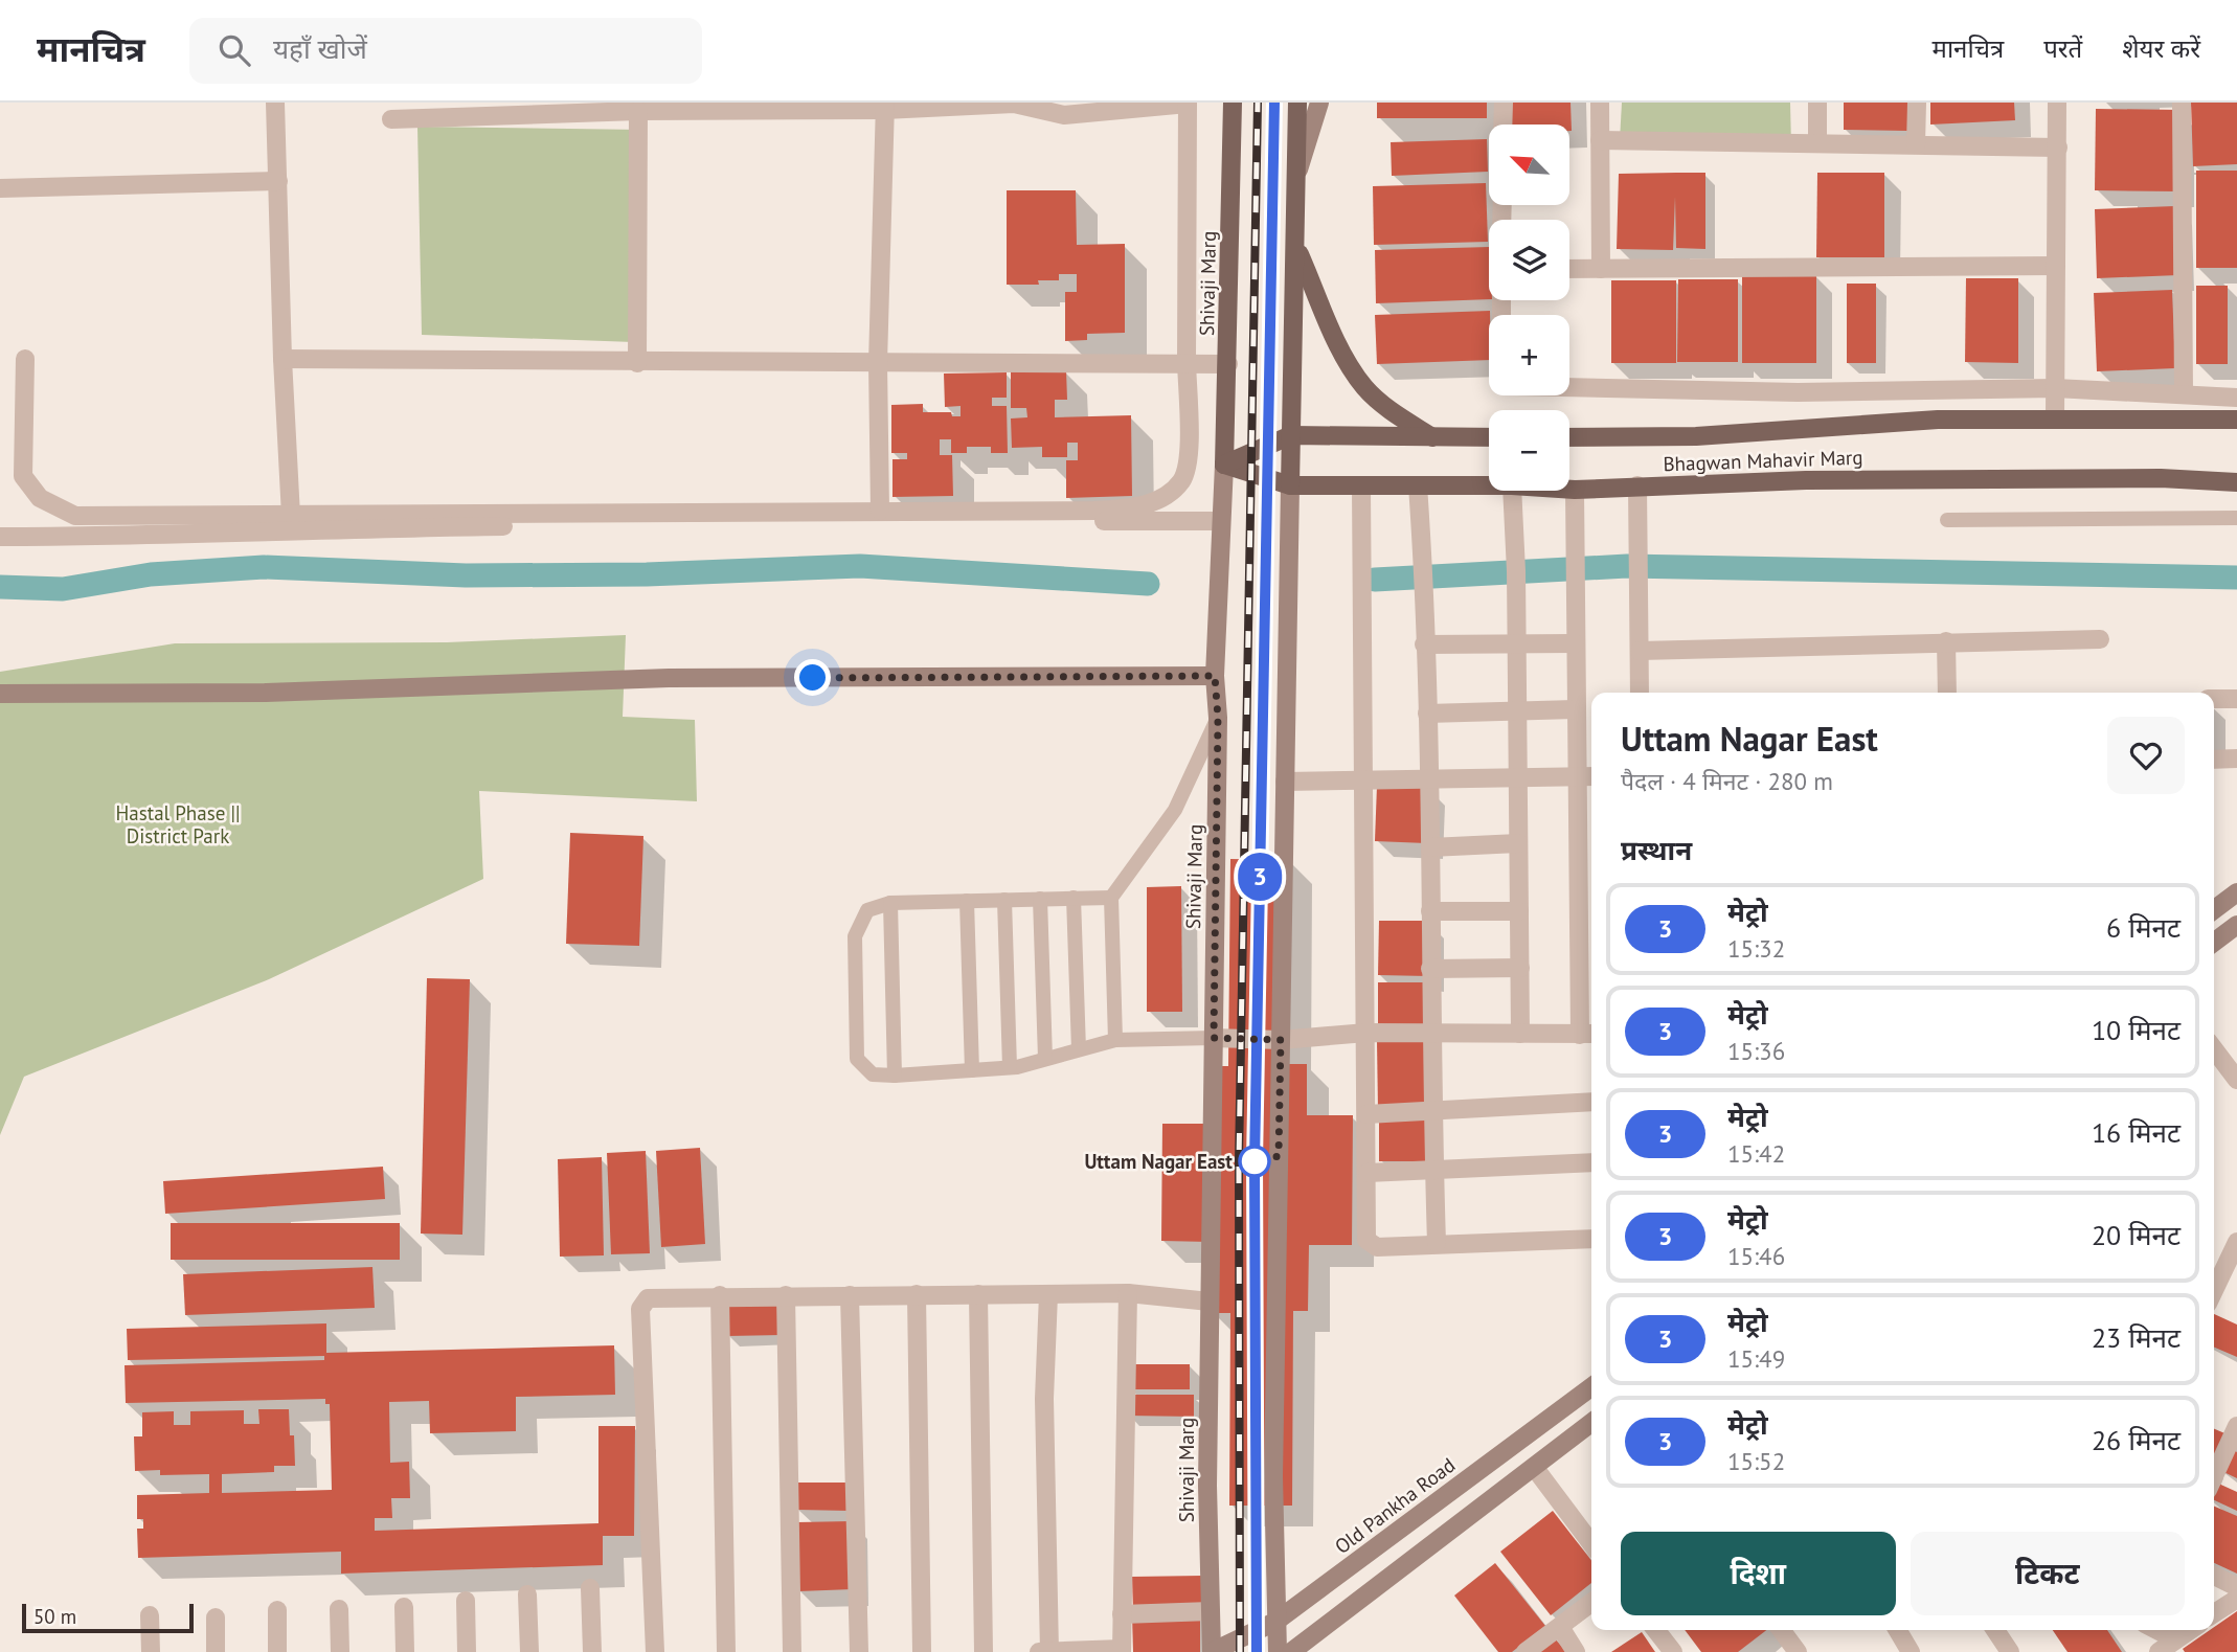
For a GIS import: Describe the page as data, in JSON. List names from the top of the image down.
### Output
{
  "streets": {
    "main road": ["Shivaji Marg", "Bhagwan Mahavir Marg", "Old Pankha Road"]
  },
  "crossings": [
    ["Shivaji Marg", "Bhagwan Mahavir Marg"],
    ["Shivaji Marg", "Old Pankha Road"]
  ],
  "parks": ["Hastal Phase || District Park"],
  "places": ["Uttam Nagar East"],
  "lines": ["metro line 3"],
  "scale_bar": "50 m",
  "north": "top left",
  "page": {
    "header": "मानचित्र",
    "search": "यहाँ खोजें",
    "nav": ["मानचित्र", "परतें", "शेयर करें"],
    "on_map": "3",
    "map_buttons": ["+", "−"],
    "heading": [
      ["Uttam Nagar East", "पैदल · 4 मिनट · 280 m"],
      "प्रस्थान"
    ],
    "list": [
      {
        "mark": "3",
        "name": "मेट्रो",
        "note": "15:32",
        "value": "6 मिनट"
      },
      {
        "mark": "3",
        "name": "मेट्रो",
        "note": "15:36",
        "value": "10 मिनट"
      },
      {
        "mark": "3",
        "name": "मेट्रो",
        "note": "15:42",
        "value": "16 मिनट"
      },
      {
        "mark": "3",
        "name": "मेट्रो",
        "note": "15:46",
        "value": "20 मिनट"
      },
      {
        "mark": "3",
        "name": "मेट्रो",
        "note": "15:49",
        "value": "23 मिनट"
      },
      {
        "mark": "3",
        "name": "मेट्रो",
        "note": "15:52",
        "value": "26 मिनट"
      }
    ],
    "buttons": ["दिशा", "टिकट"],
    "scale": "50 m"
  }
}
